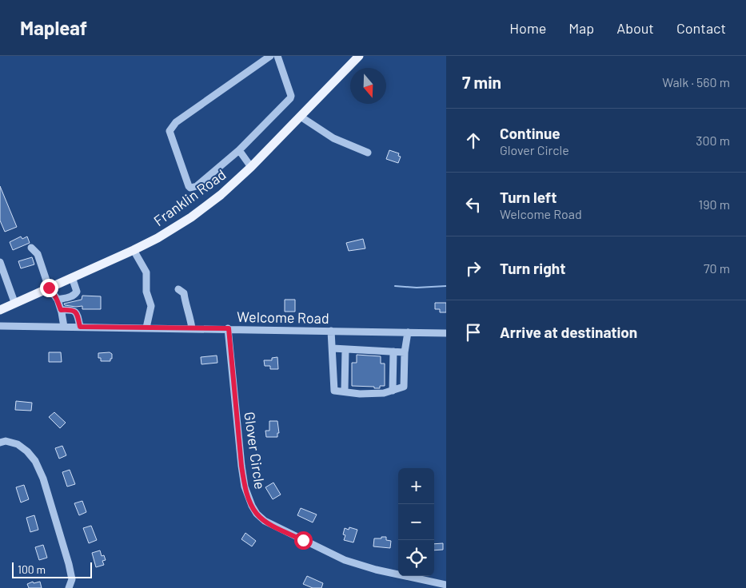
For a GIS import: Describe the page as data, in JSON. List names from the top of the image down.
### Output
{
  "streets": {
    "main road": ["Franklin Road"],
    "street": ["Welcome Road", "Glover Circle"]
  },
  "crossings": [
    ["Welcome Road", "Glover Circle"]
  ],
  "scale_bar": "100 m",
  "north": "bottom",
  "page": {
    "header": "Mapleaf",
    "nav": [
      "Home",
      "Map",
      "About",
      "Contact"
    ],
    "heading": ["7 min", "Walk · 560 m"],
    "list": [
      ["Continue", "Glover Circle", "300 m"],
      ["Turn left", "Welcome Road", "190 m"],
      ["Turn right", "70 m"],
      "Arrive at destination"
    ],
    "map_buttons": ["+", "−"],
    "scale": "100 m"
  }
}
